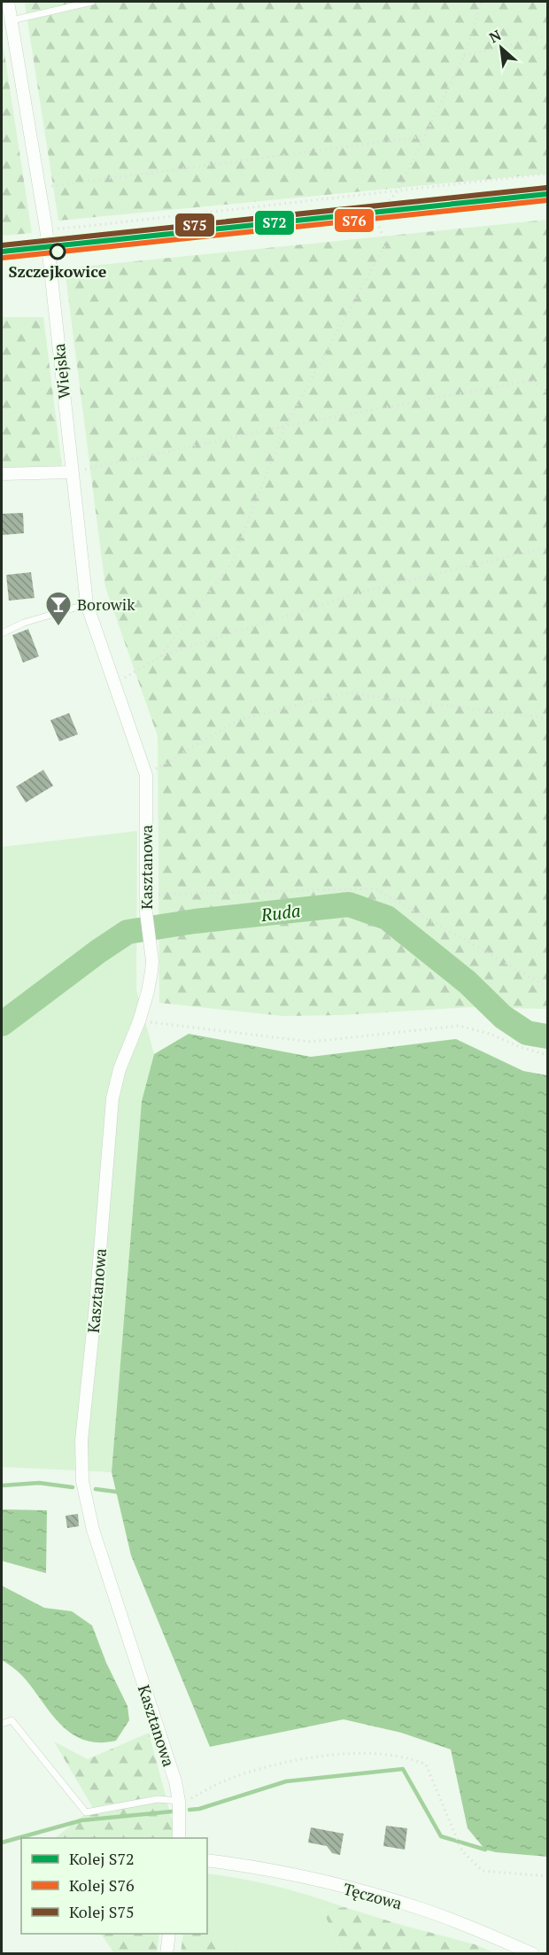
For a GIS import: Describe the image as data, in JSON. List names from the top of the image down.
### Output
{
  "streets": {
    "street": ["Wiejska", "Kasztanowa", "Tęczowa"]
  },
  "crossings": [
    ["Wiejska", "Kasztanowa"]
  ],
  "water": ["Ruda"],
  "places": {
    "other": ["Szczejkowice"],
    "bar": ["Borowik"]
  },
  "lines": ["rail line S75", "rail line S72", "rail line S76"],
  "legend": ["Kolej S72", "Kolej S76", "Kolej S75"],
  "north": "top left"
}
